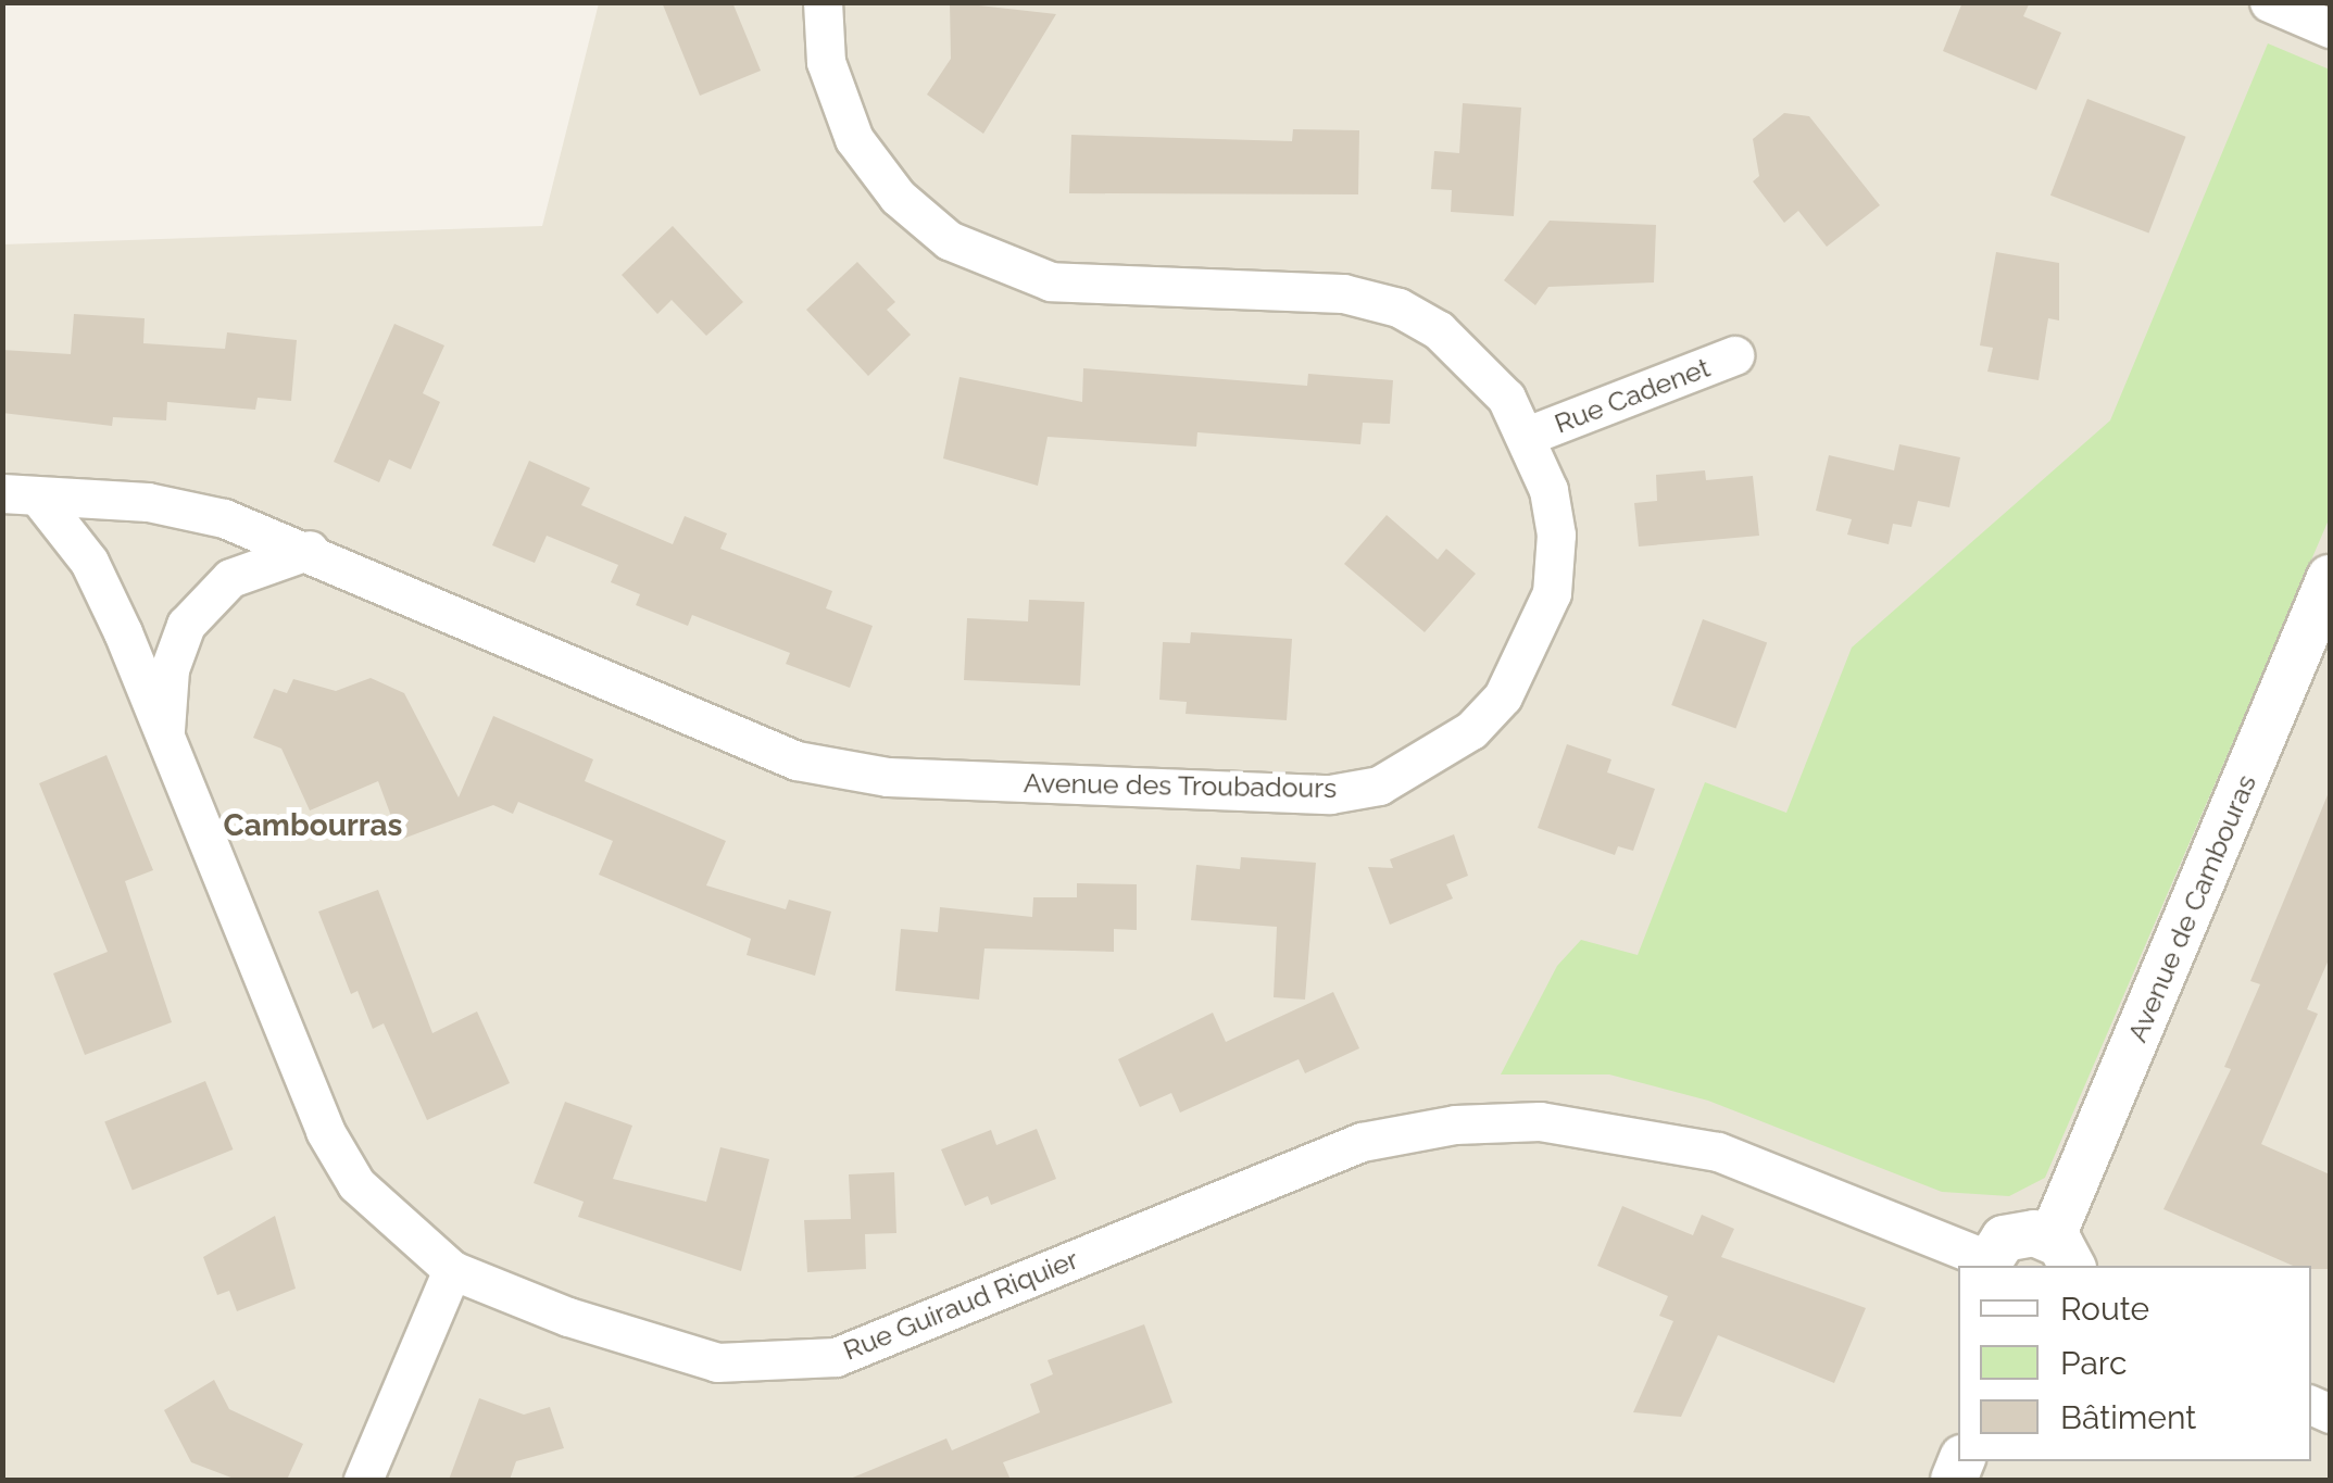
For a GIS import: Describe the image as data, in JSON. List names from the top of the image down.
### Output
{
  "streets": {
    "street": [
      "Rue Cadenet",
      "Avenue des Troubadours",
      "Avenue de Cambouras",
      "Rue Guiraud Riquier"
    ]
  },
  "crossings": [
    ["Rue Cadenet", "Avenue des Troubadours"],
    ["Avenue des Troubadours", "Rue Guiraud Riquier"]
  ],
  "districts": ["Cambourras"],
  "legend": ["Route", "Parc", "Bâtiment"]
}
